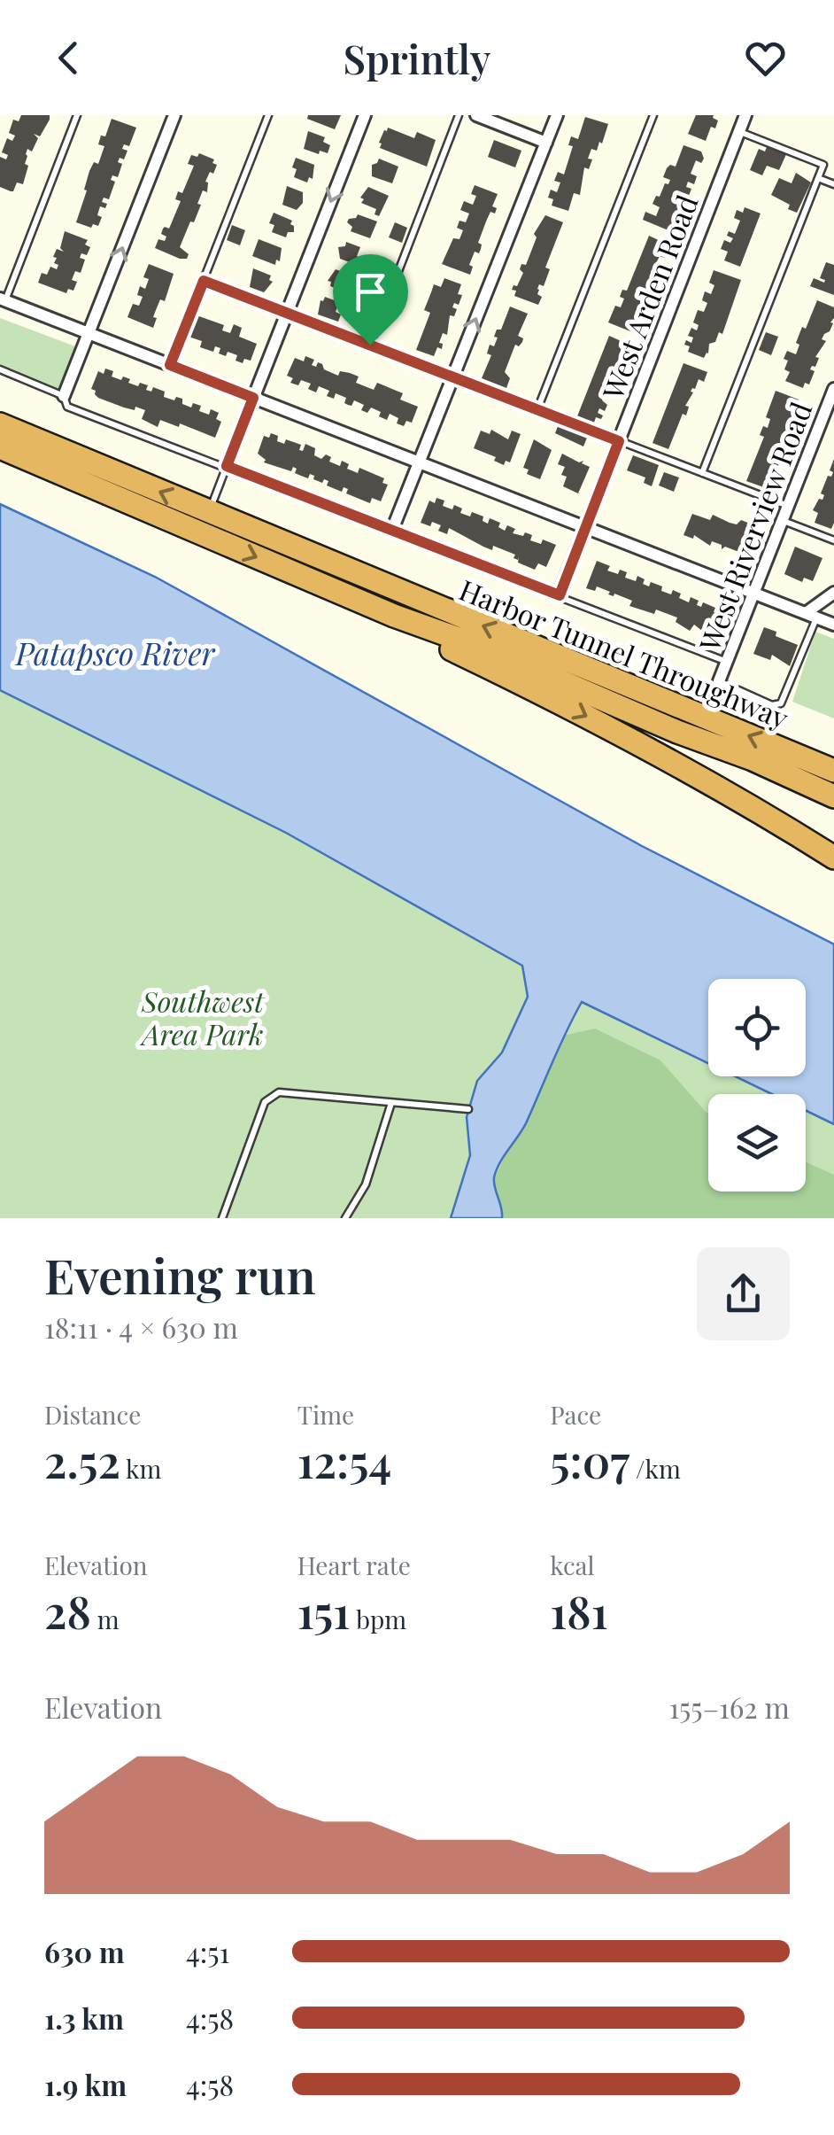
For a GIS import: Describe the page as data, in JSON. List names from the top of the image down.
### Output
{
  "streets": {
    "highway": ["Harbor Tunnel Throughway"],
    "street": ["West Arden Road", "West Riverview Road"]
  },
  "water": ["Patapsco River"],
  "parks": ["Southwest Area Park"],
  "page": {
    "header": "Sprintly",
    "heading": ["Evening run", "18:11 · 4 × 630 m"],
    "stats": [
      ["Distance", "2.52 km"],
      ["Time", "12:54"],
      ["Pace", "5:07 /km"],
      ["Elevation", "28 m"],
      ["Heart rate", "151 bpm"],
      ["kcal", "181"]
    ],
    "chart": ["Elevation", "155–162 m"],
    "list": [
      {
        "name": "630 m",
        "note": "4:51"
      },
      {
        "name": "1.3 km",
        "note": "4:58"
      },
      {
        "name": "1.9 km",
        "note": "4:58"
      }
    ]
  }
}
